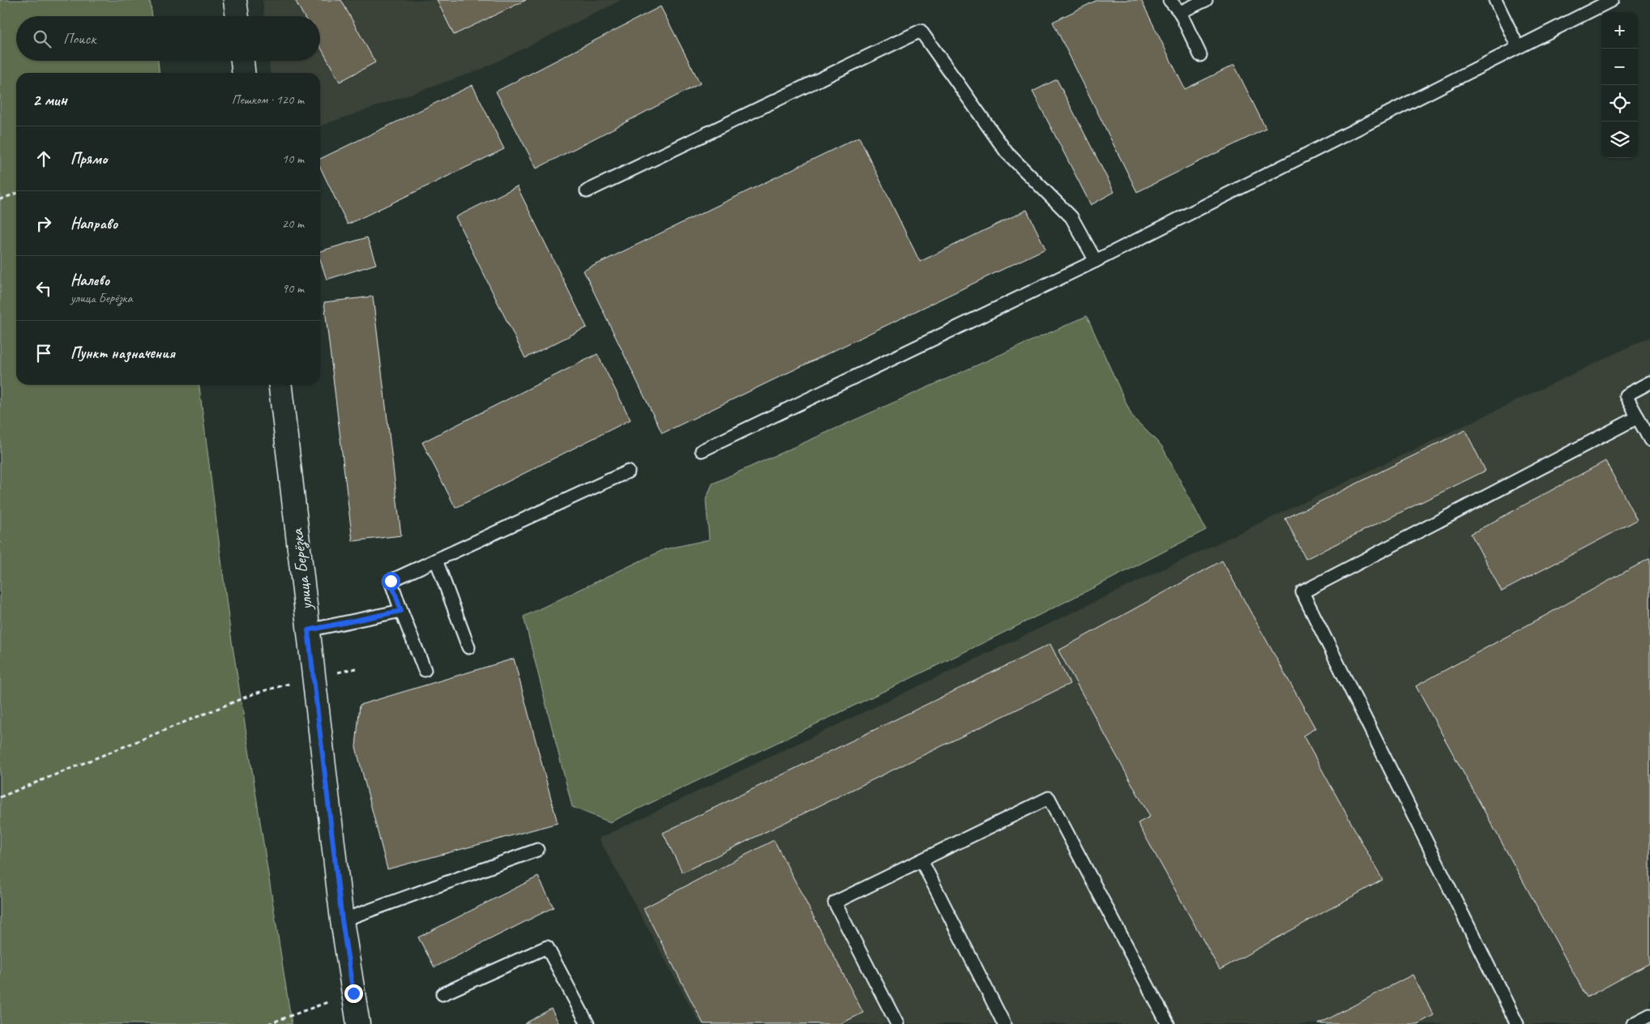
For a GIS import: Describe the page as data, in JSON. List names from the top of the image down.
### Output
{
  "streets": {
    "main road": ["улица Берёзка"]
  },
  "page": {
    "map_buttons": ["+", "−"],
    "search": "Поиск",
    "heading": ["2 мин", "Пешком · 120 m"],
    "list": [
      ["Прямо", "10 m"],
      ["Направо", "20 m"],
      ["Налево", "улица Берёзка", "90 m"],
      "Пункт назначения"
    ]
  }
}
